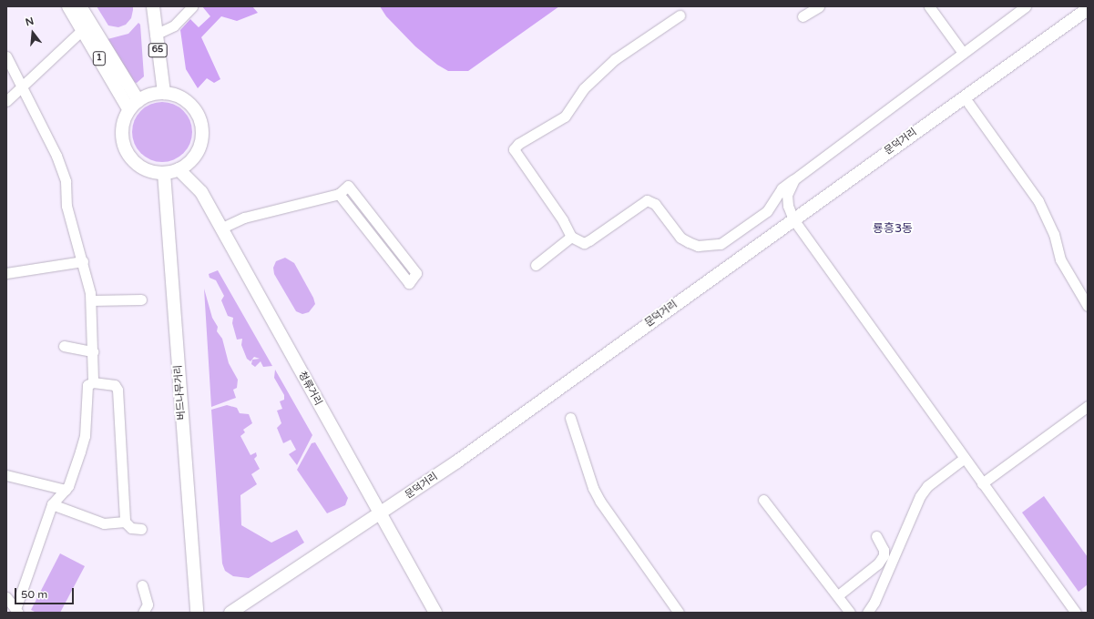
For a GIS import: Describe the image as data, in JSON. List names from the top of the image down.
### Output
{
  "streets": {
    "main road": [
      "65",
      "1",
      "문덕거리",
      "청류거리",
      "버드나무거리"
    ]
  },
  "crossings": [
    ["65", "1"],
    ["65", "청류거리"],
    ["65", "버드나무거리"],
    ["1", "청류거리"],
    ["1", "버드나무거리"],
    ["문덕거리", "청류거리"],
    ["청류거리", "버드나무거리"]
  ],
  "districts": ["룡흥3동"],
  "scale_bar": "50 m",
  "north": "top"
}
